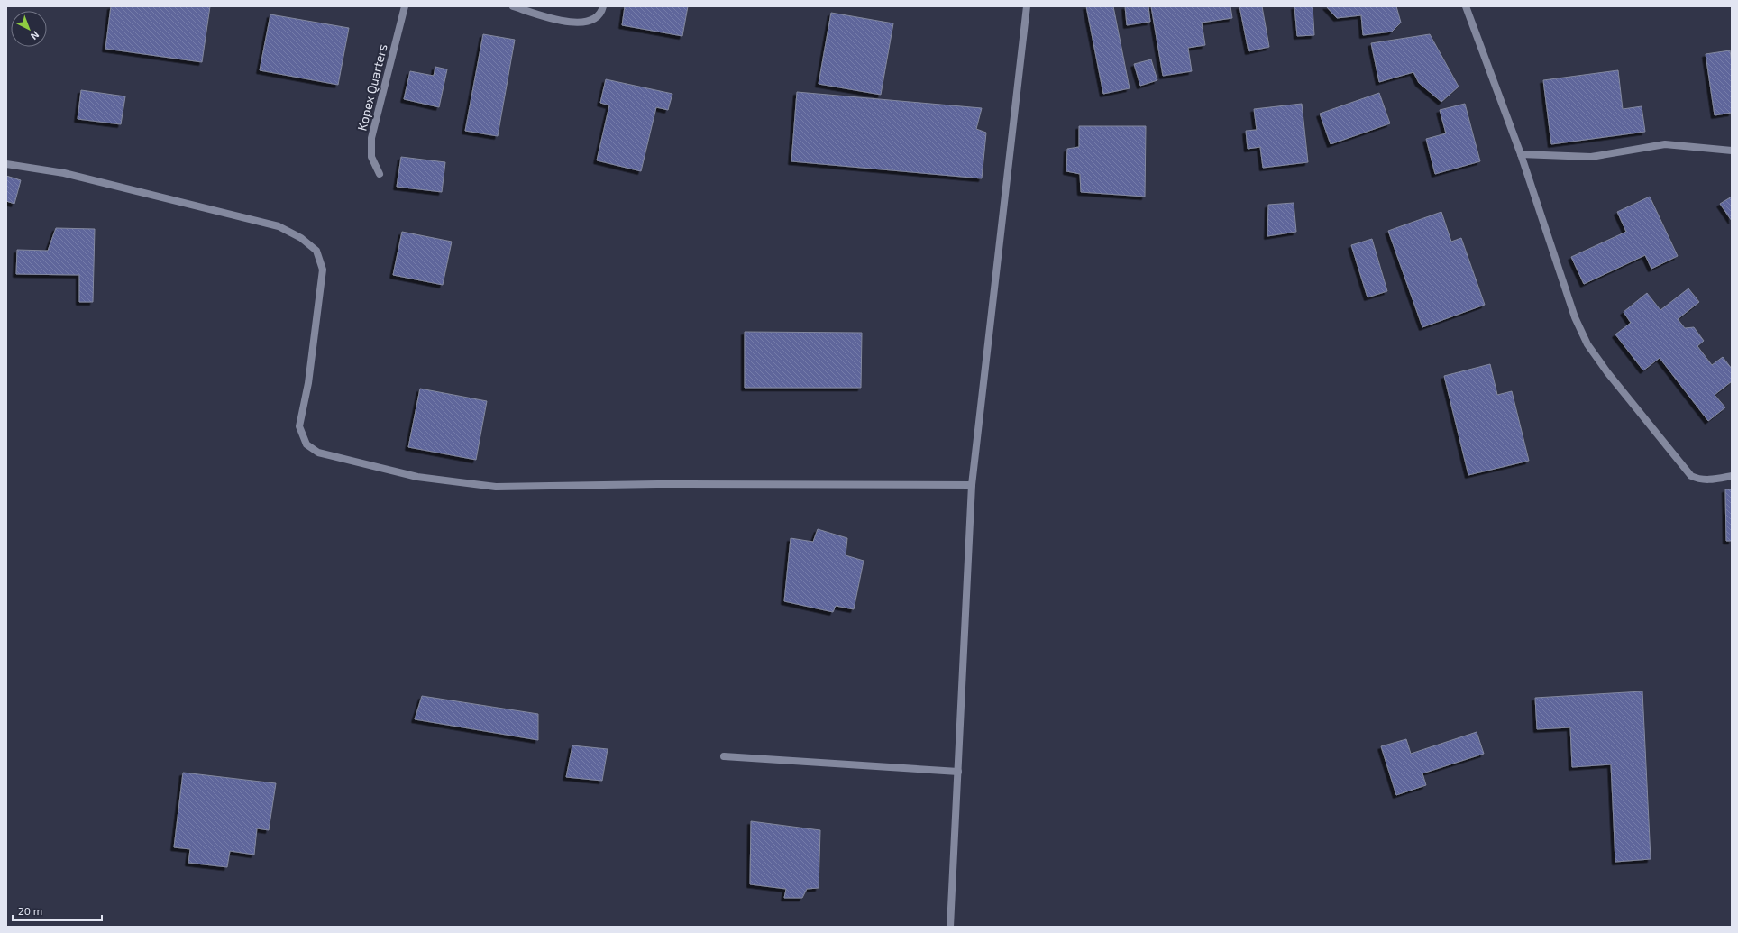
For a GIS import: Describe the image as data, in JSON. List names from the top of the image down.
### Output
{
  "streets": {
    "street": ["Kopex Quarters"]
  },
  "scale_bar": "20 m",
  "north": "bottom right"
}
